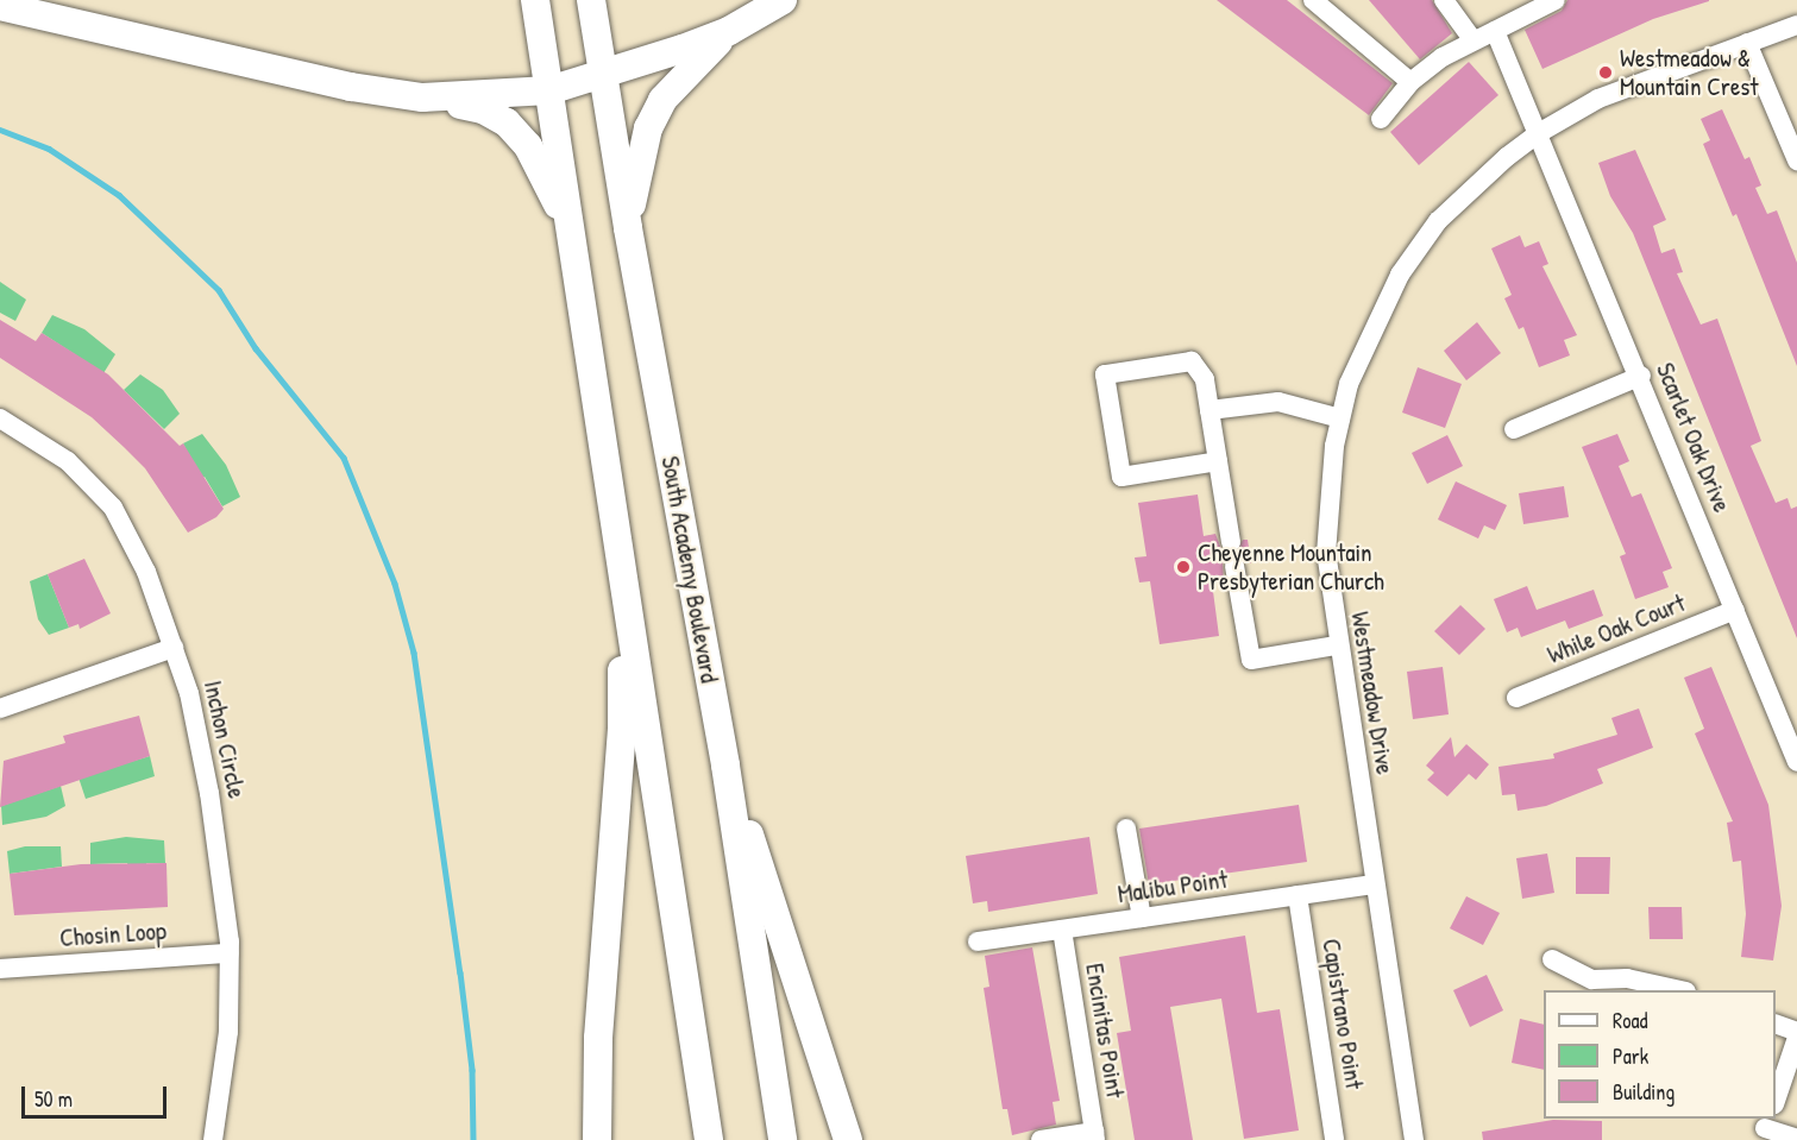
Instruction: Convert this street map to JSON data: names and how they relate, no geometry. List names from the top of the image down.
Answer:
{
  "streets": {
    "highway": ["South Academy Boulevard"],
    "street": [
      "Scarlet Oak Drive",
      "While Oak Court",
      "Westmeadow Drive",
      "Inchon Circle",
      "Malibu Point",
      "Chosin Loop",
      "Capistrano Point",
      "Encinitas Point"
    ]
  },
  "crossings": [
    ["Scarlet Oak Drive", "While Oak Court"],
    ["Scarlet Oak Drive", "Westmeadow Drive"],
    ["Westmeadow Drive", "Malibu Point"],
    ["Inchon Circle", "Chosin Loop"],
    ["Malibu Point", "Capistrano Point"],
    ["Malibu Point", "Encinitas Point"]
  ],
  "places": ["Westmeadow & Mountain Crest", "Cheyenne Mountain Presbyterian Church"],
  "legend": ["Road", "Park", "Building"],
  "scale_bar": "50 m"
}
